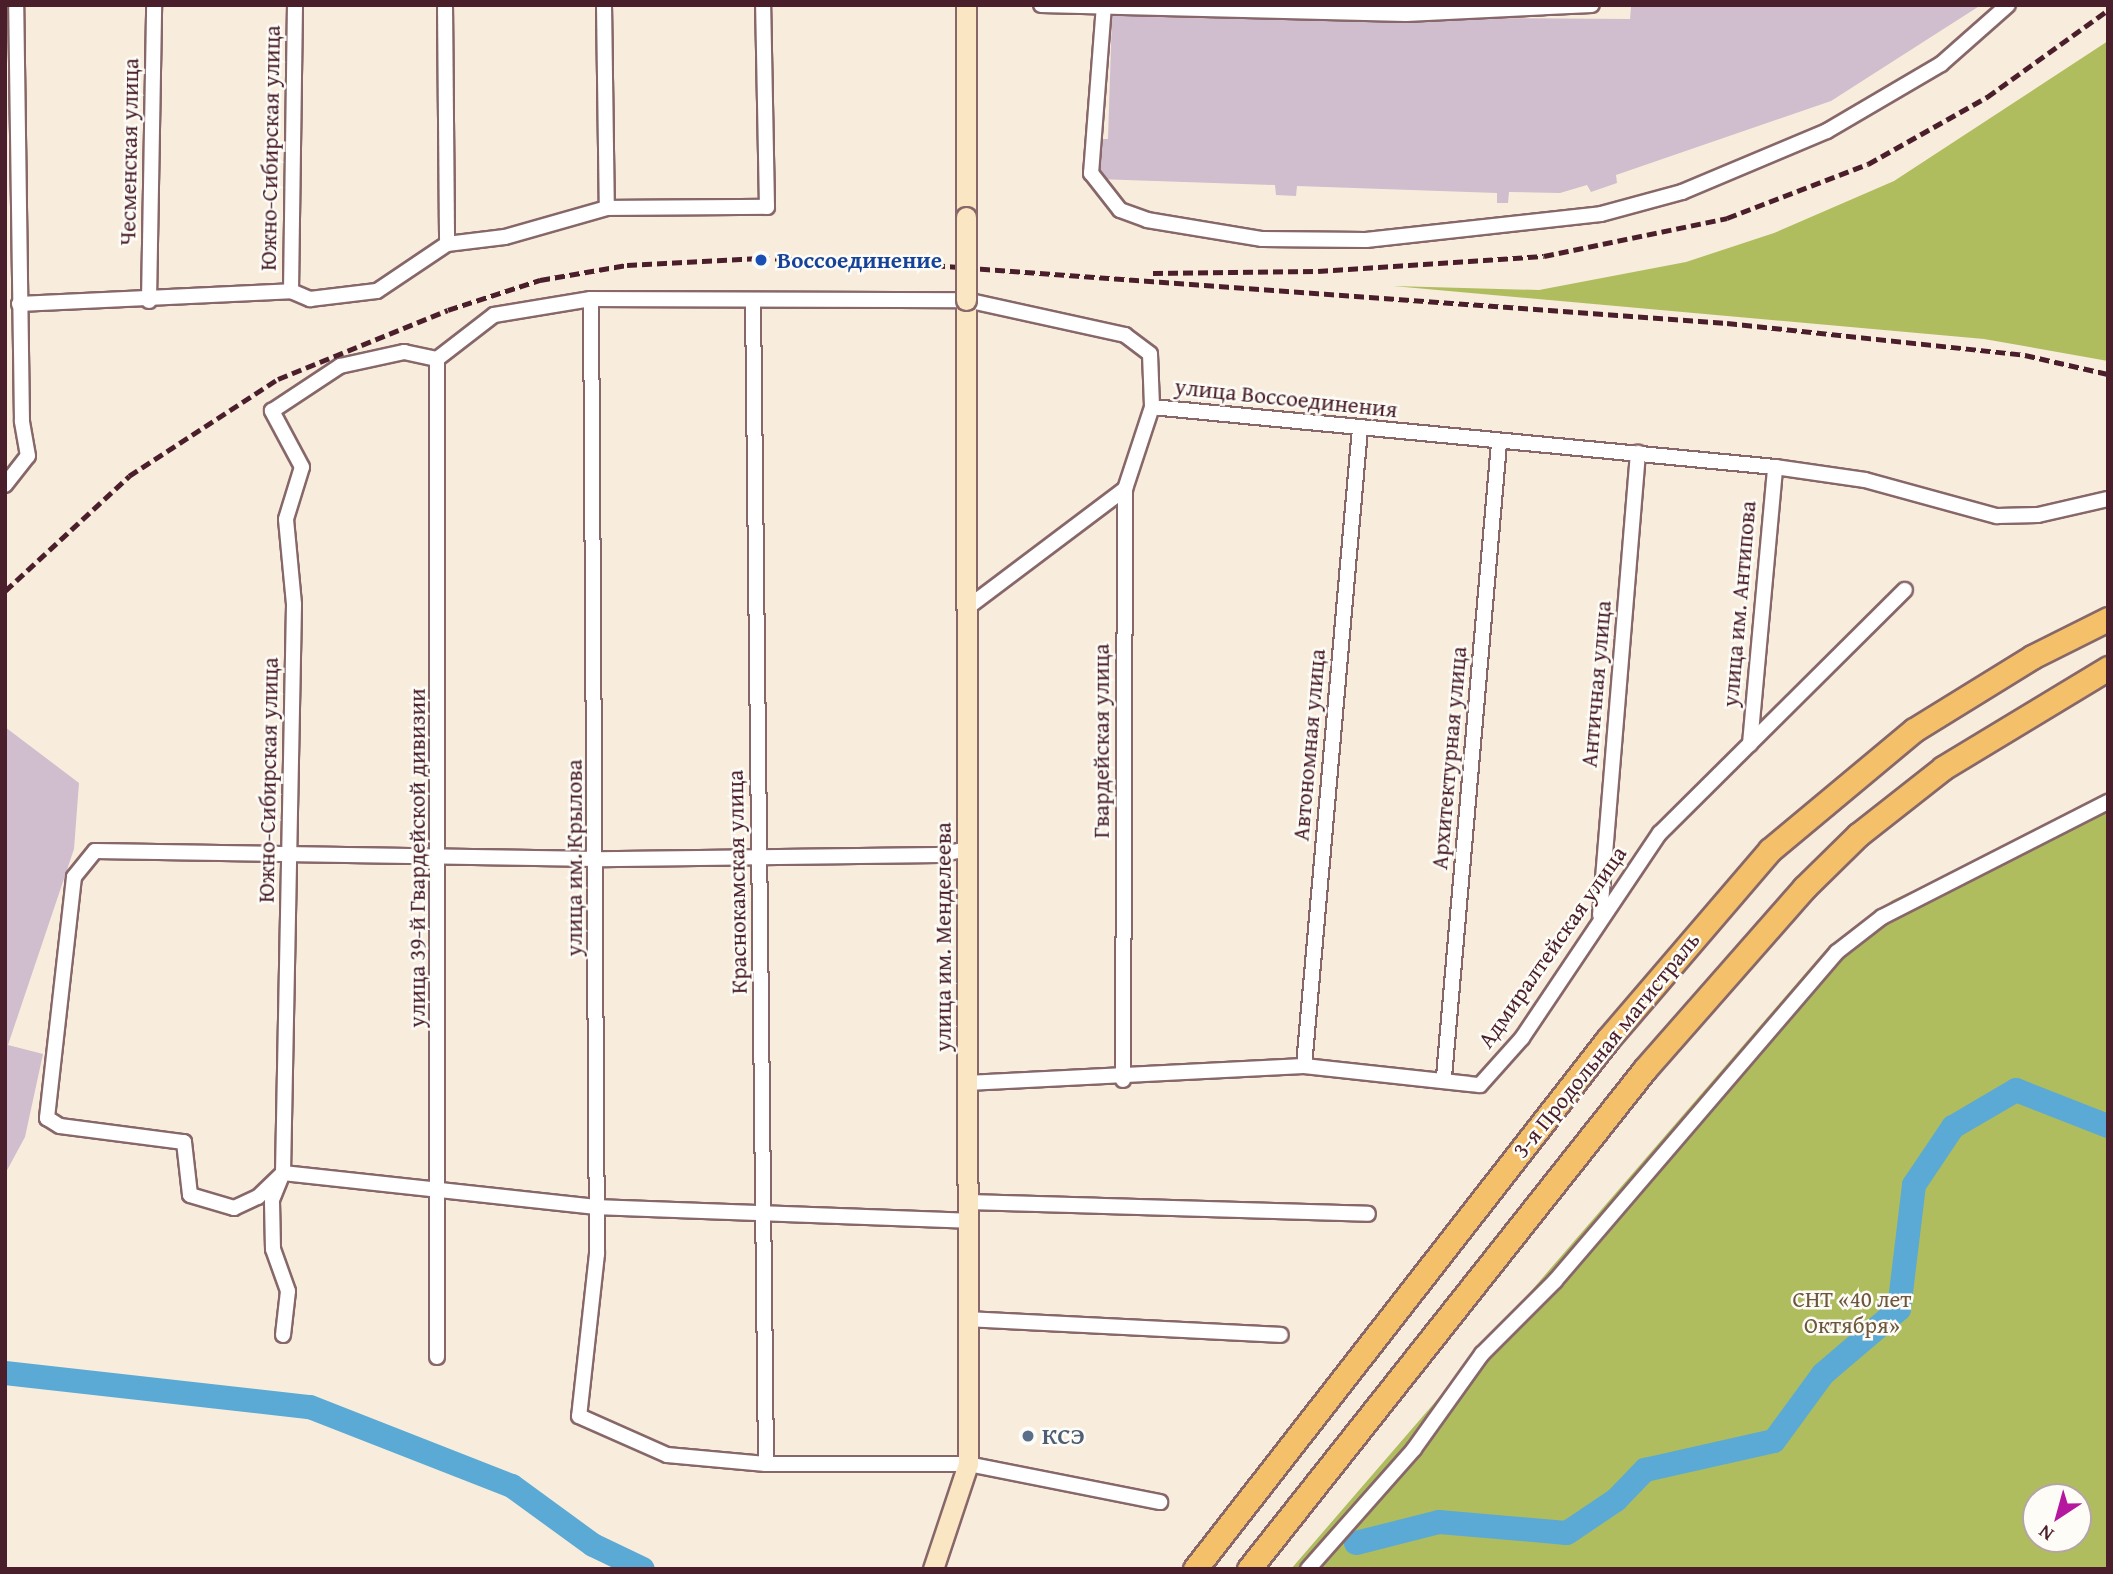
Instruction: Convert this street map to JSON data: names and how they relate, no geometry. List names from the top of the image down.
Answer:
{
  "streets": {
    "highway": ["3-я Продольная магистраль"],
    "main road": ["улица им. Менделеева"],
    "street": [
      "Южно-Сибирская улица",
      "Чесменская улица",
      "улица Воссоединения",
      "улица им. Антипова",
      "Античная улица",
      "Гвардейская улица",
      "Автономная улица",
      "Архитектурная улица",
      "улица 39-й Гвардейской дивизии",
      "улица им. Крылова",
      "Краснокамская улица",
      "Адмиралтейская улица"
    ]
  },
  "crossings": [
    ["Южно-Сибирская улица", "улица Воссоединения"],
    ["Южно-Сибирская улица", "улица 39-й Гвардейской дивизии"],
    ["улица Воссоединения", "улица им. Антипова"],
    ["улица Воссоединения", "Античная улица"],
    ["улица Воссоединения", "Гвардейская улица"],
    ["улица Воссоединения", "Автономная улица"],
    ["улица Воссоединения", "Архитектурная улица"],
    ["улица Воссоединения", "улица 39-й Гвардейской дивизии"],
    ["улица Воссоединения", "улица им. Крылова"],
    ["улица Воссоединения", "Краснокамская улица"],
    ["улица Воссоединения", "улица им. Менделеева"],
    ["улица им. Антипова", "Адмиралтейская улица"],
    ["Античная улица", "Адмиралтейская улица"],
    ["Гвардейская улица", "Адмиралтейская улица"],
    ["Автономная улица", "Адмиралтейская улица"],
    ["Архитектурная улица", "Адмиралтейская улица"],
    ["улица им. Крылова", "Краснокамская улица"],
    ["улица им. Менделеева", "Адмиралтейская улица"]
  ],
  "parks": ["СНТ «40 лет Октября»"],
  "places": ["Воссоединение", "КСЭ"],
  "north": "bottom left"
}
